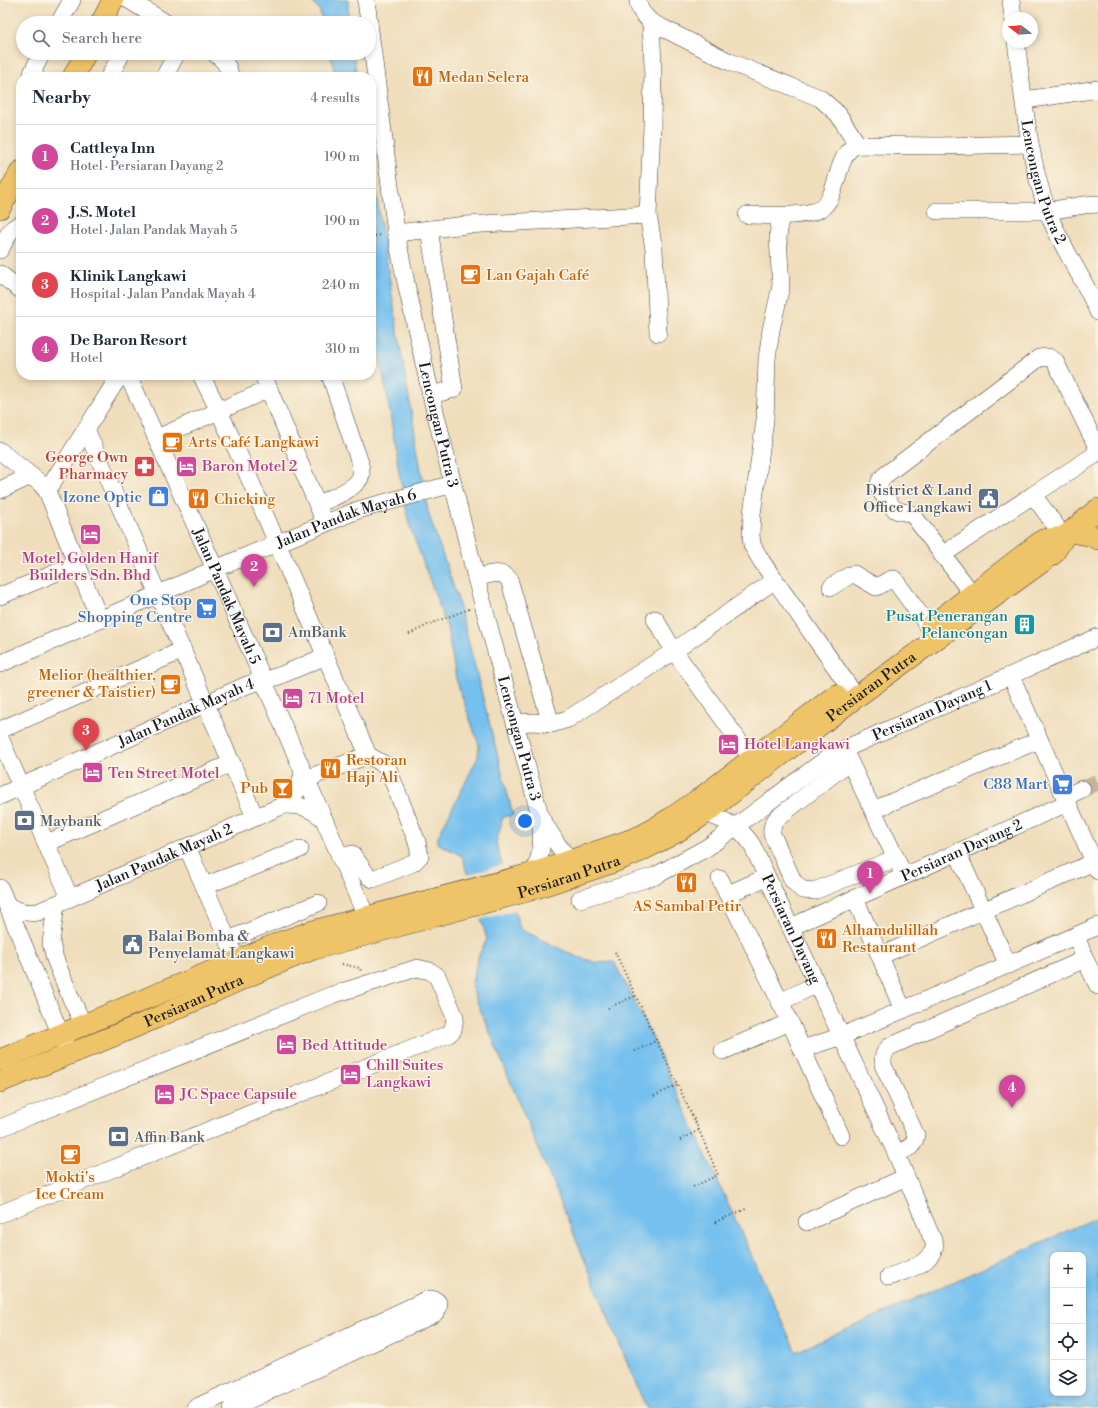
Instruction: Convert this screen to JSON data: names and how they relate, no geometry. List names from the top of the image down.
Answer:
{
  "streets": {
    "main road": ["Persiaran Putra"],
    "street": [
      "Lencongan Putra 2",
      "Lencongan Putra 3",
      "Jalan Pandak Mayah 6",
      "Jalan Pandak Mayah 5",
      "Persiaran Dayang 1",
      "Jalan Pandak Mayah 4",
      "Persiaran Dayang 2",
      "Jalan Pandak Mayah 2",
      "Persiaran Dayang"
    ]
  },
  "crossings": [
    ["Lencongan Putra 3", "Jalan Pandak Mayah 6"],
    ["Jalan Pandak Mayah 6", "Jalan Pandak Mayah 5"],
    ["Jalan Pandak Mayah 5", "Persiaran Putra"],
    ["Jalan Pandak Mayah 5", "Jalan Pandak Mayah 4"],
    ["Jalan Pandak Mayah 5", "Jalan Pandak Mayah 2"],
    ["Persiaran Dayang 1", "Persiaran Dayang"],
    ["Persiaran Dayang 2", "Persiaran Dayang"]
  ],
  "places": {
    "restaurant": [
      "Medan Selera",
      "Chicking",
      "Restoran Haji Ali",
      "AS Sambal Petir",
      "Alhamdulillah Restaurant"
    ],
    "cafe": [
      "Lan Gajah Café",
      "Arts Café Langkawi",
      "Melior (healthier, greener & Taistier)",
      "Mokti's Ice Cream"
    ],
    "pharmacy": ["George Own Pharmacy"],
    "hotel": [
      "Baron Motel 2",
      "Motel, Golden Hanif Builders Sdn. Bhd",
      "71 Motel",
      "Hotel Langkawi",
      "Ten Street Motel",
      "Bed Attitude",
      "Chill Suites Langkawi",
      "JC Space Capsule"
    ],
    "shop": ["Izone Optic"],
    "public building": ["District & Land Office Langkawi", "Balai Bomba & Penyelamat Langkawi"],
    "supermarket": ["One Stop Shopping Centre", "C88 Mart"],
    "building": ["Pusat Penerangan Pelancongan"],
    "bank": ["AmBank", "Maybank", "Affin Bank"],
    "bar": ["Pub"]
  },
  "north": "left",
  "page": {
    "search": "Search here",
    "heading": ["Nearby", "4 results"],
    "list": [
      {
        "mark": "1",
        "name": "Cattleya Inn",
        "note": "Hotel · Persiaran Dayang 2",
        "value": "190 m"
      },
      {
        "mark": "2",
        "name": "J.S. Motel",
        "note": "Hotel · Jalan Pandak Mayah 5",
        "value": "190 m"
      },
      {
        "mark": "3",
        "name": "Klinik Langkawi",
        "note": "Hospital · Jalan Pandak Mayah 4",
        "value": "240 m"
      },
      {
        "mark": "4",
        "name": "De Baron Resort",
        "note": "Hotel",
        "value": "310 m"
      }
    ],
    "pins": [
      "2",
      "3",
      "1",
      "4"
    ],
    "map_buttons": ["+", "−"]
  }
}
